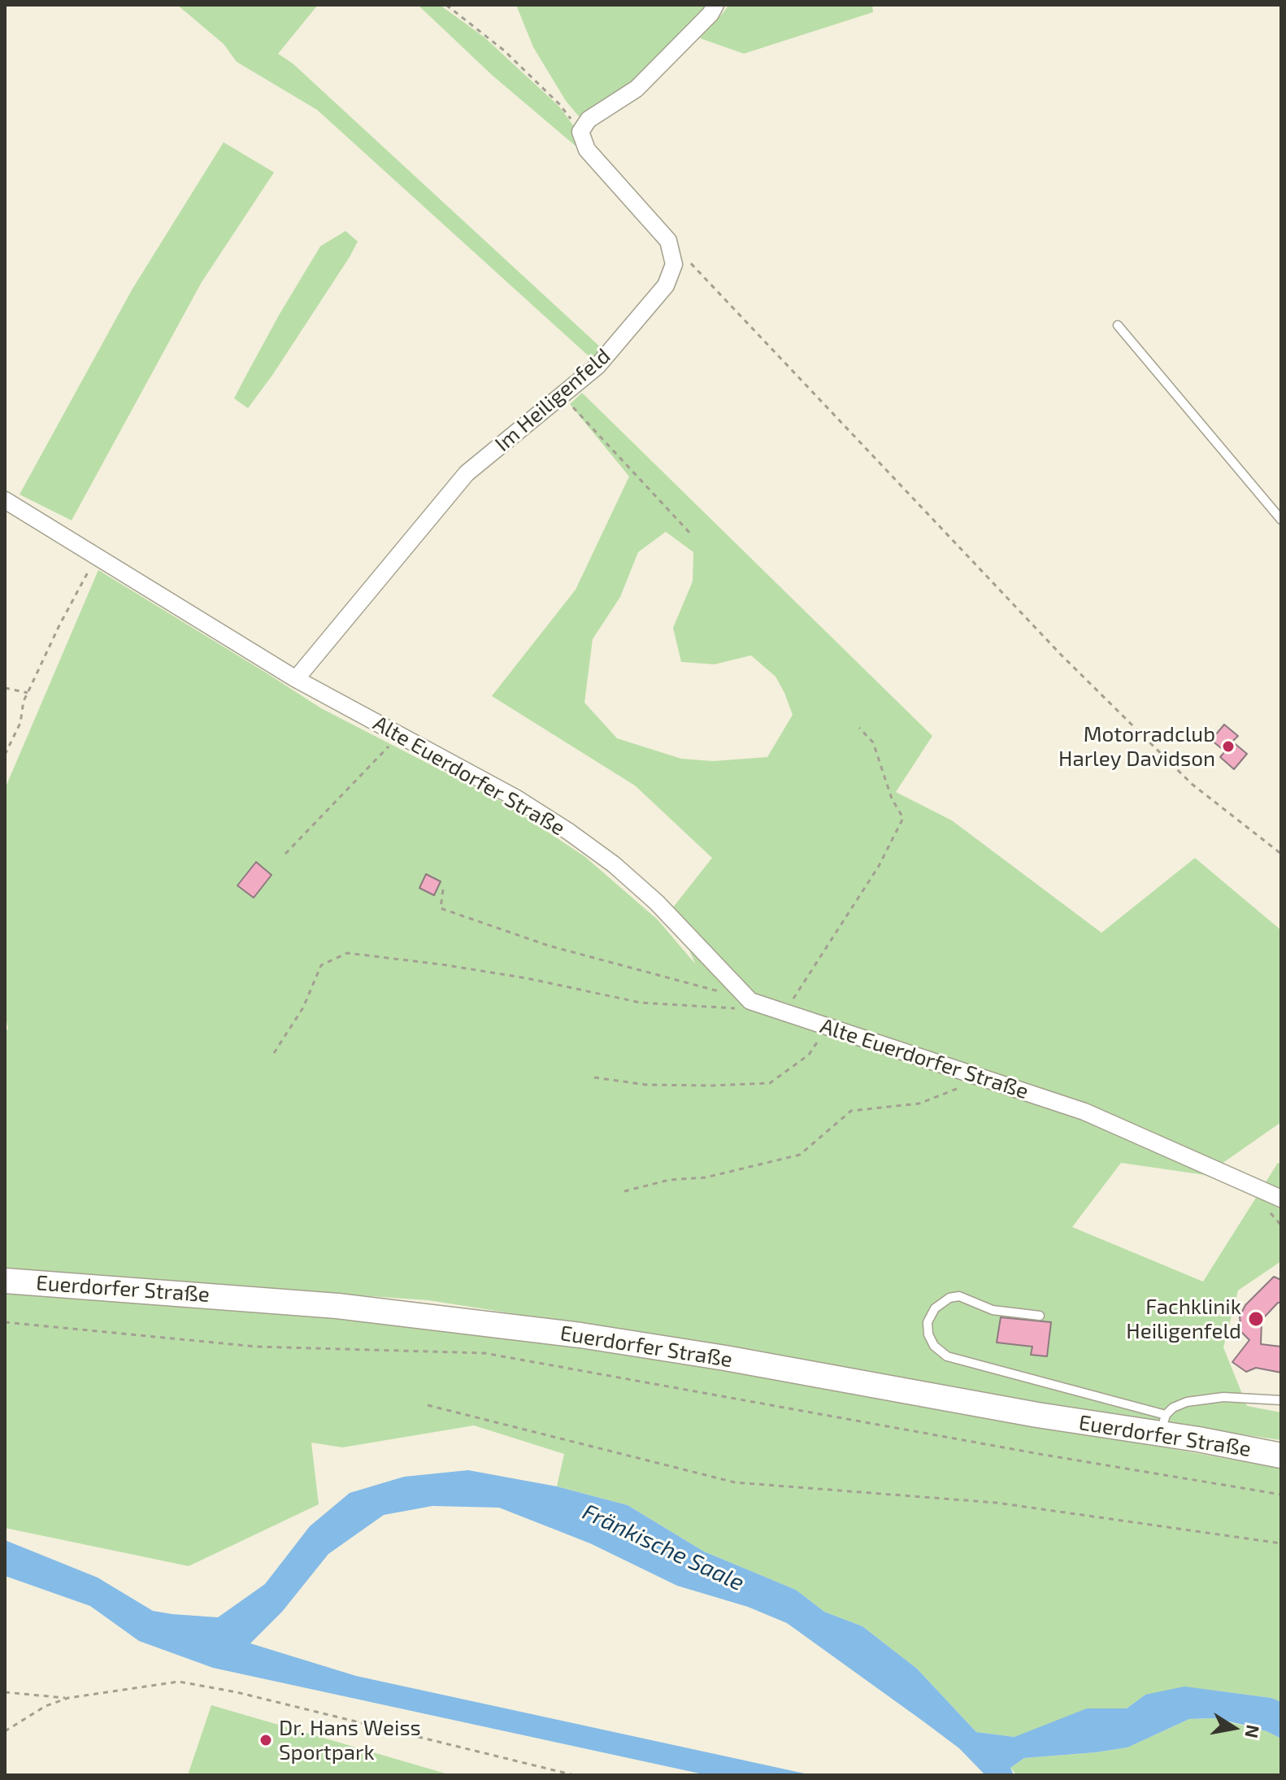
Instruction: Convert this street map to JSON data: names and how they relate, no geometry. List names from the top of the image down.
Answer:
{
  "streets": {
    "main road": ["Euerdorfer Straße"],
    "street": ["Im Heiligenfeld", "Alte Euerdorfer Straße"]
  },
  "crossings": [
    ["Im Heiligenfeld", "Alte Euerdorfer Straße"]
  ],
  "water": ["Fränkische Saale"],
  "places": ["Motorradclub Harley Davidson", "Fachklinik Heiligenfeld", "Dr. Hans Weiss Sportpark"],
  "north": "right"
}
